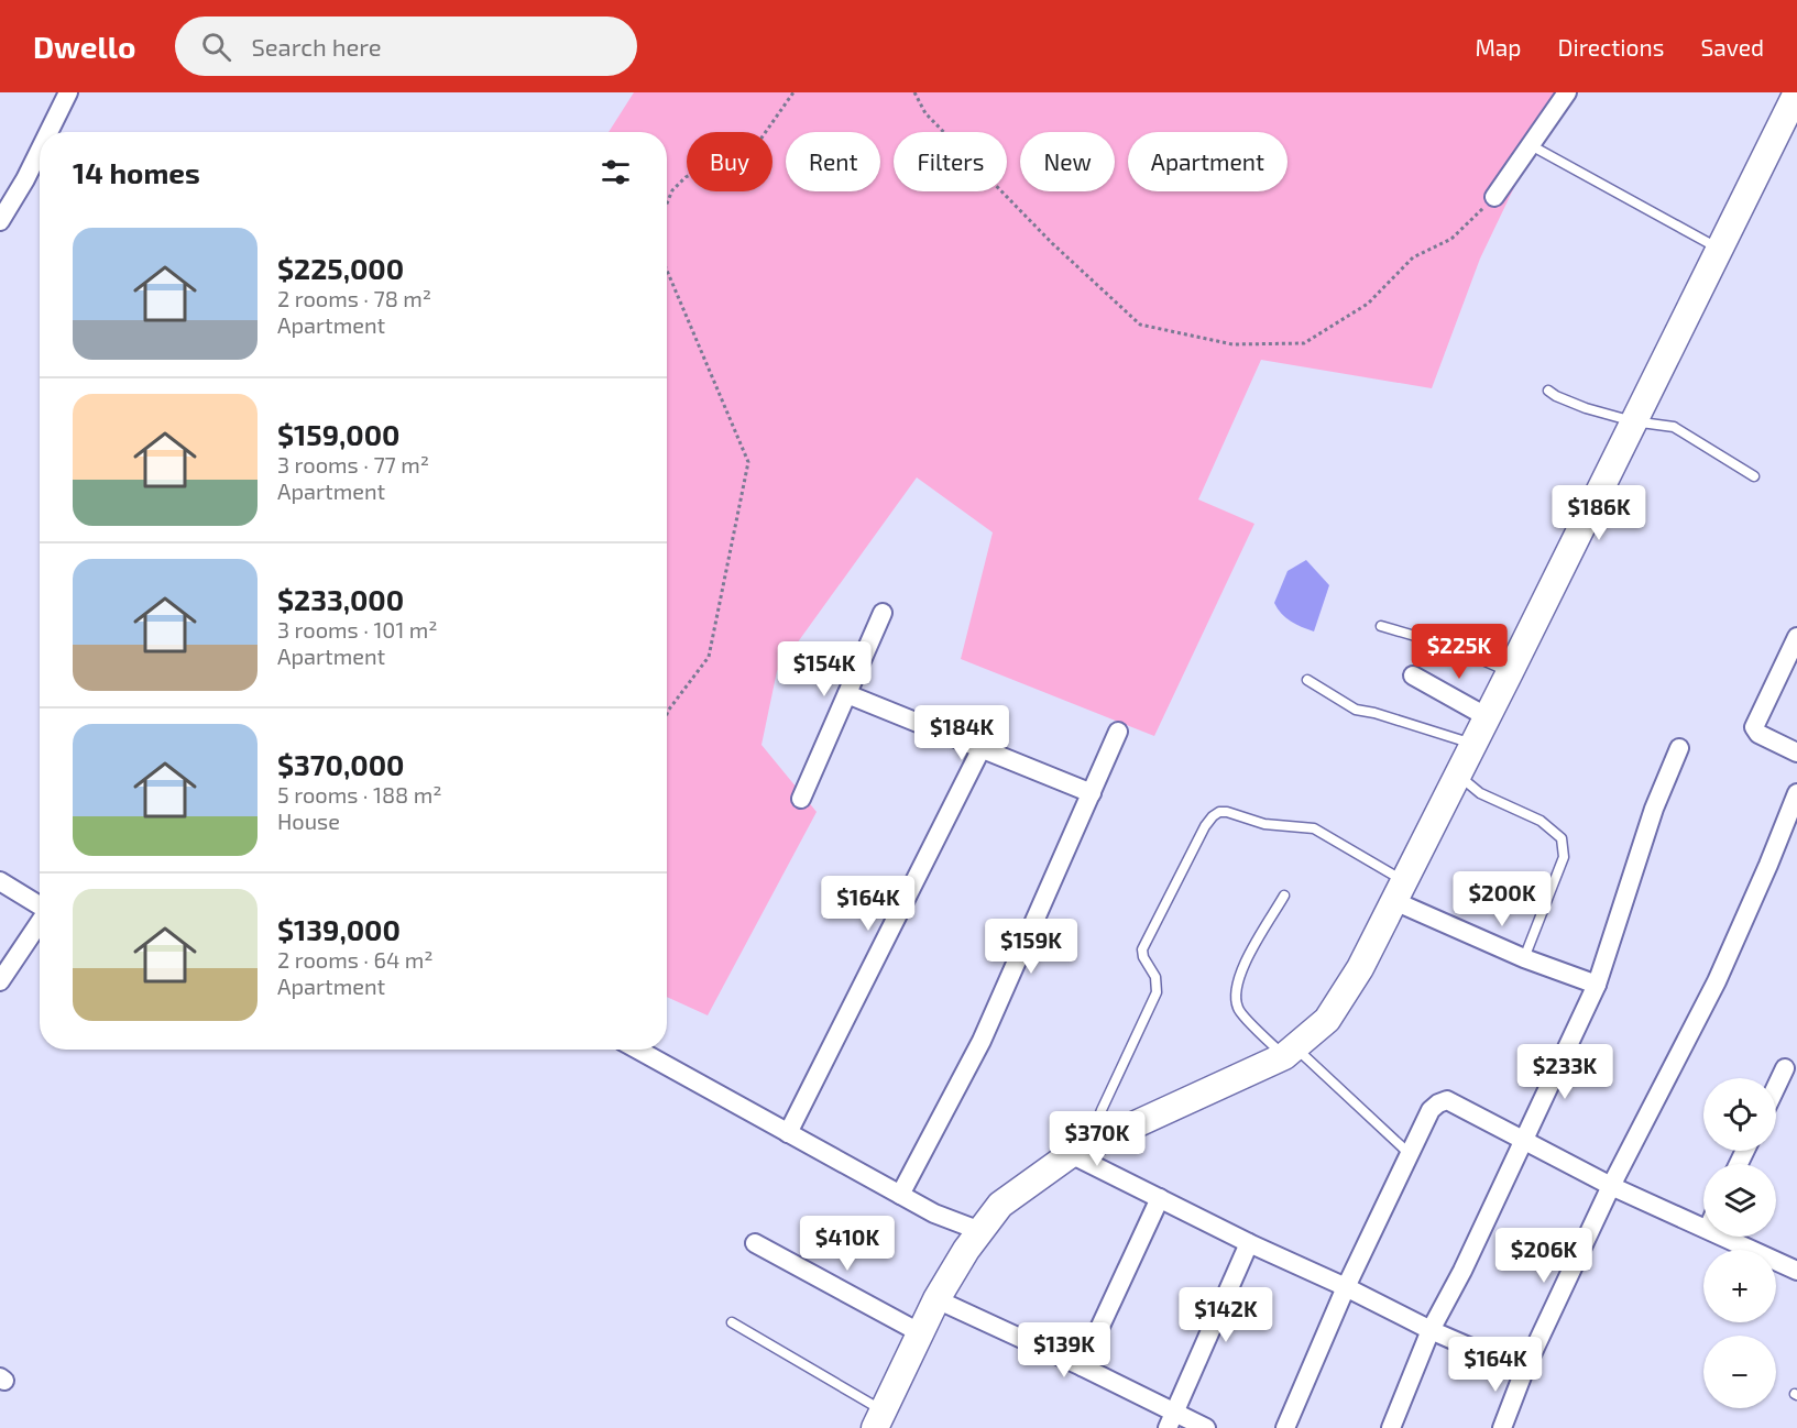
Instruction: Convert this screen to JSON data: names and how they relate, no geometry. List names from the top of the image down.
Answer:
{
  "page": {
    "header": "Dwello",
    "search": "Search here",
    "nav": ["Map", "Directions", "Saved"],
    "chip": [
      "Buy",
      "Rent",
      "Filters",
      "New",
      "Apartment"
    ],
    "heading": "14 homes",
    "list": [
      {
        "name": "$225,000",
        "note": "2 rooms · 78 m² · Apartment"
      },
      {
        "name": "$159,000",
        "note": "3 rooms · 77 m² · Apartment"
      },
      {
        "name": "$233,000",
        "note": "3 rooms · 101 m² · Apartment"
      },
      {
        "name": "$370,000",
        "note": "5 rooms · 188 m² · House"
      },
      {
        "name": "$139,000",
        "note": "2 rooms · 64 m² · Apartment"
      }
    ],
    "price": [
      "$186K",
      "$225K",
      "$154K",
      "$184K",
      "$200K",
      "$164K",
      "$159K",
      "$233K",
      "$370K",
      "$410K",
      "$206K",
      "$142K",
      "$139K",
      "$164K"
    ],
    "map_buttons": ["+", "−"]
  }
}
